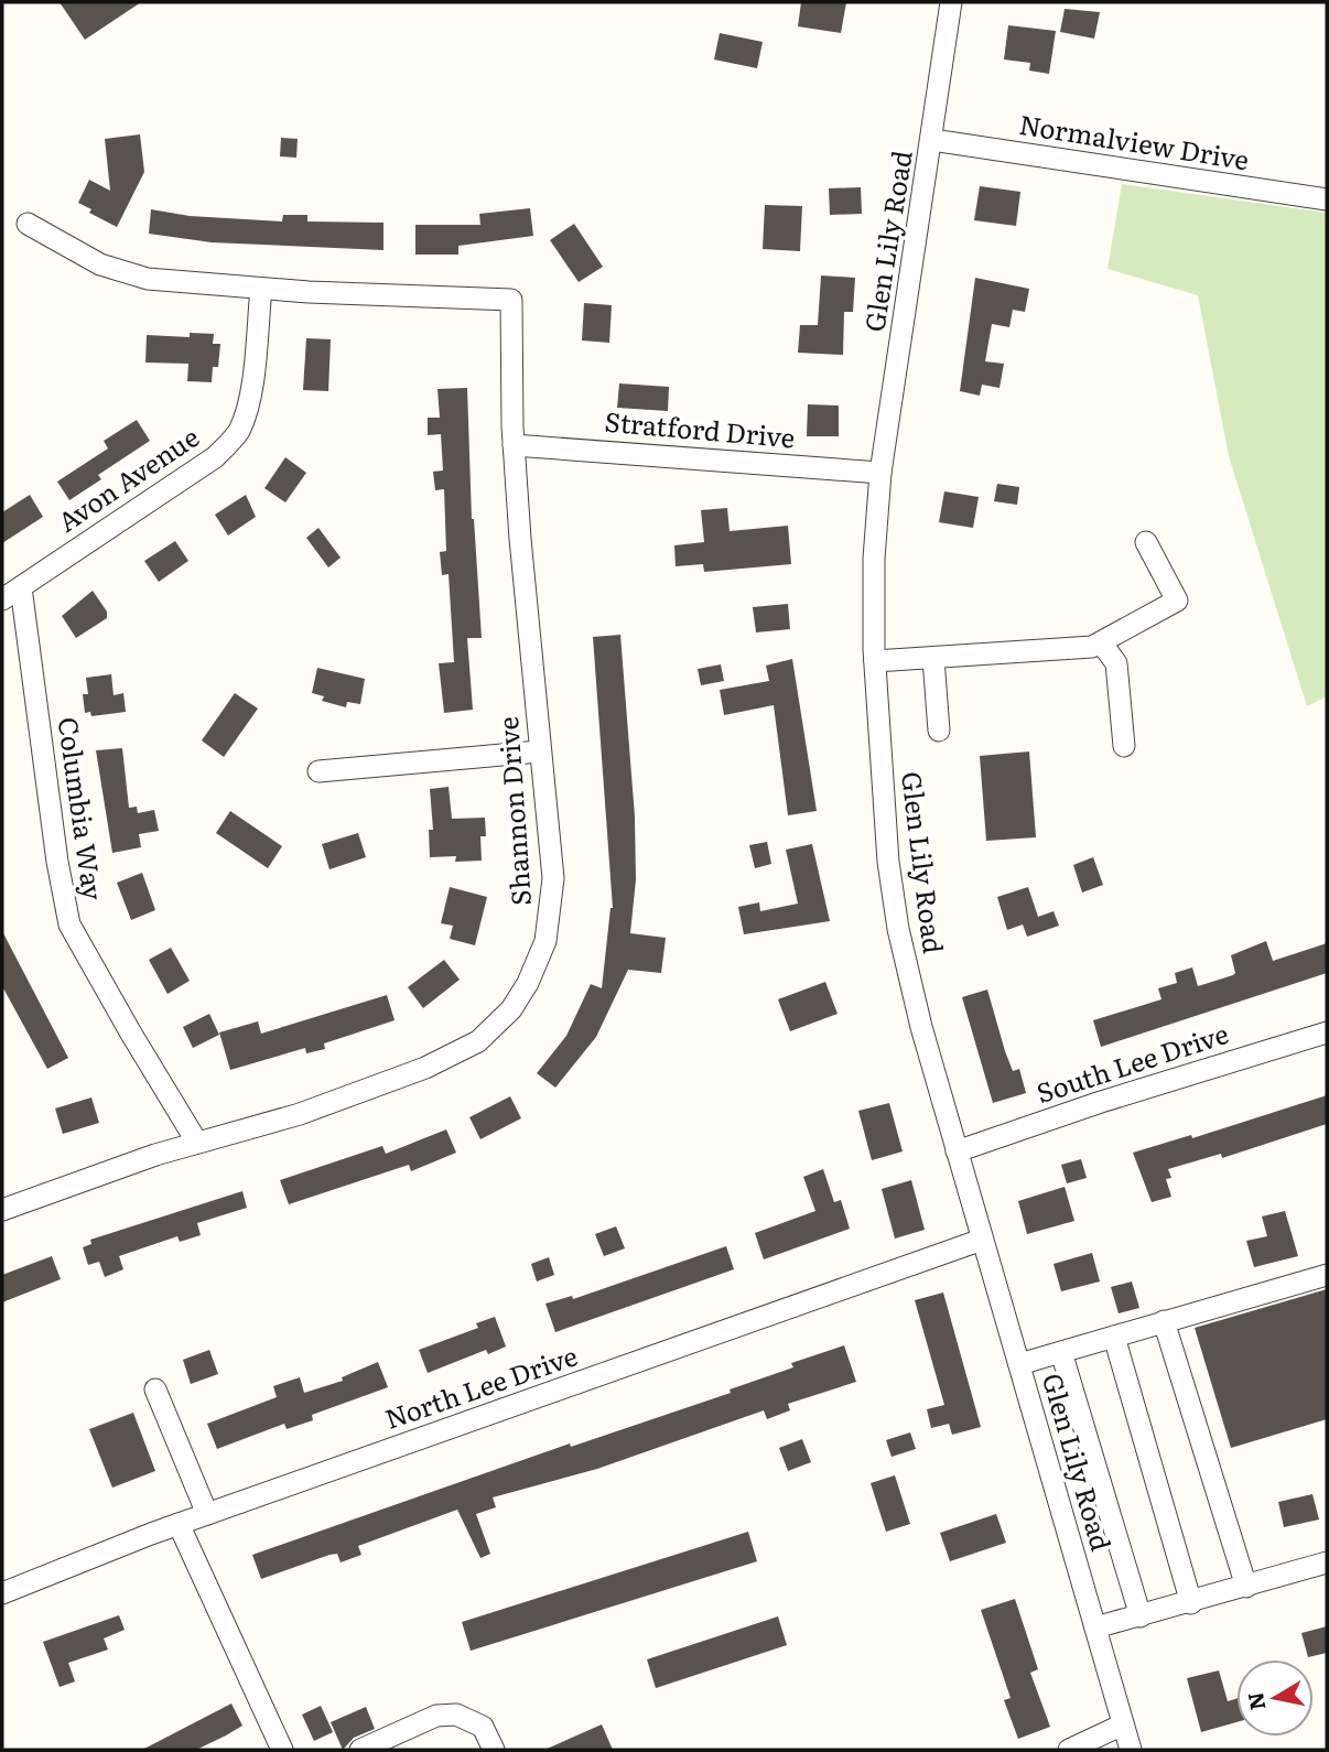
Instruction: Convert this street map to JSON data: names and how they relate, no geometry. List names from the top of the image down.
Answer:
{
  "streets": {
    "street": [
      "Normalview Drive",
      "Glen Lily Road",
      "Stratford Drive",
      "Avon Avenue",
      "Columbia Way",
      "Shannon Drive",
      "South Lee Drive",
      "North Lee Drive"
    ]
  },
  "crossings": [
    ["Normalview Drive", "Glen Lily Road"],
    ["Glen Lily Road", "Stratford Drive"],
    ["Glen Lily Road", "South Lee Drive"],
    ["Glen Lily Road", "North Lee Drive"],
    ["Stratford Drive", "Shannon Drive"],
    ["Avon Avenue", "Columbia Way"],
    ["Avon Avenue", "Shannon Drive"],
    ["Columbia Way", "Shannon Drive"]
  ],
  "north": "left"
}
